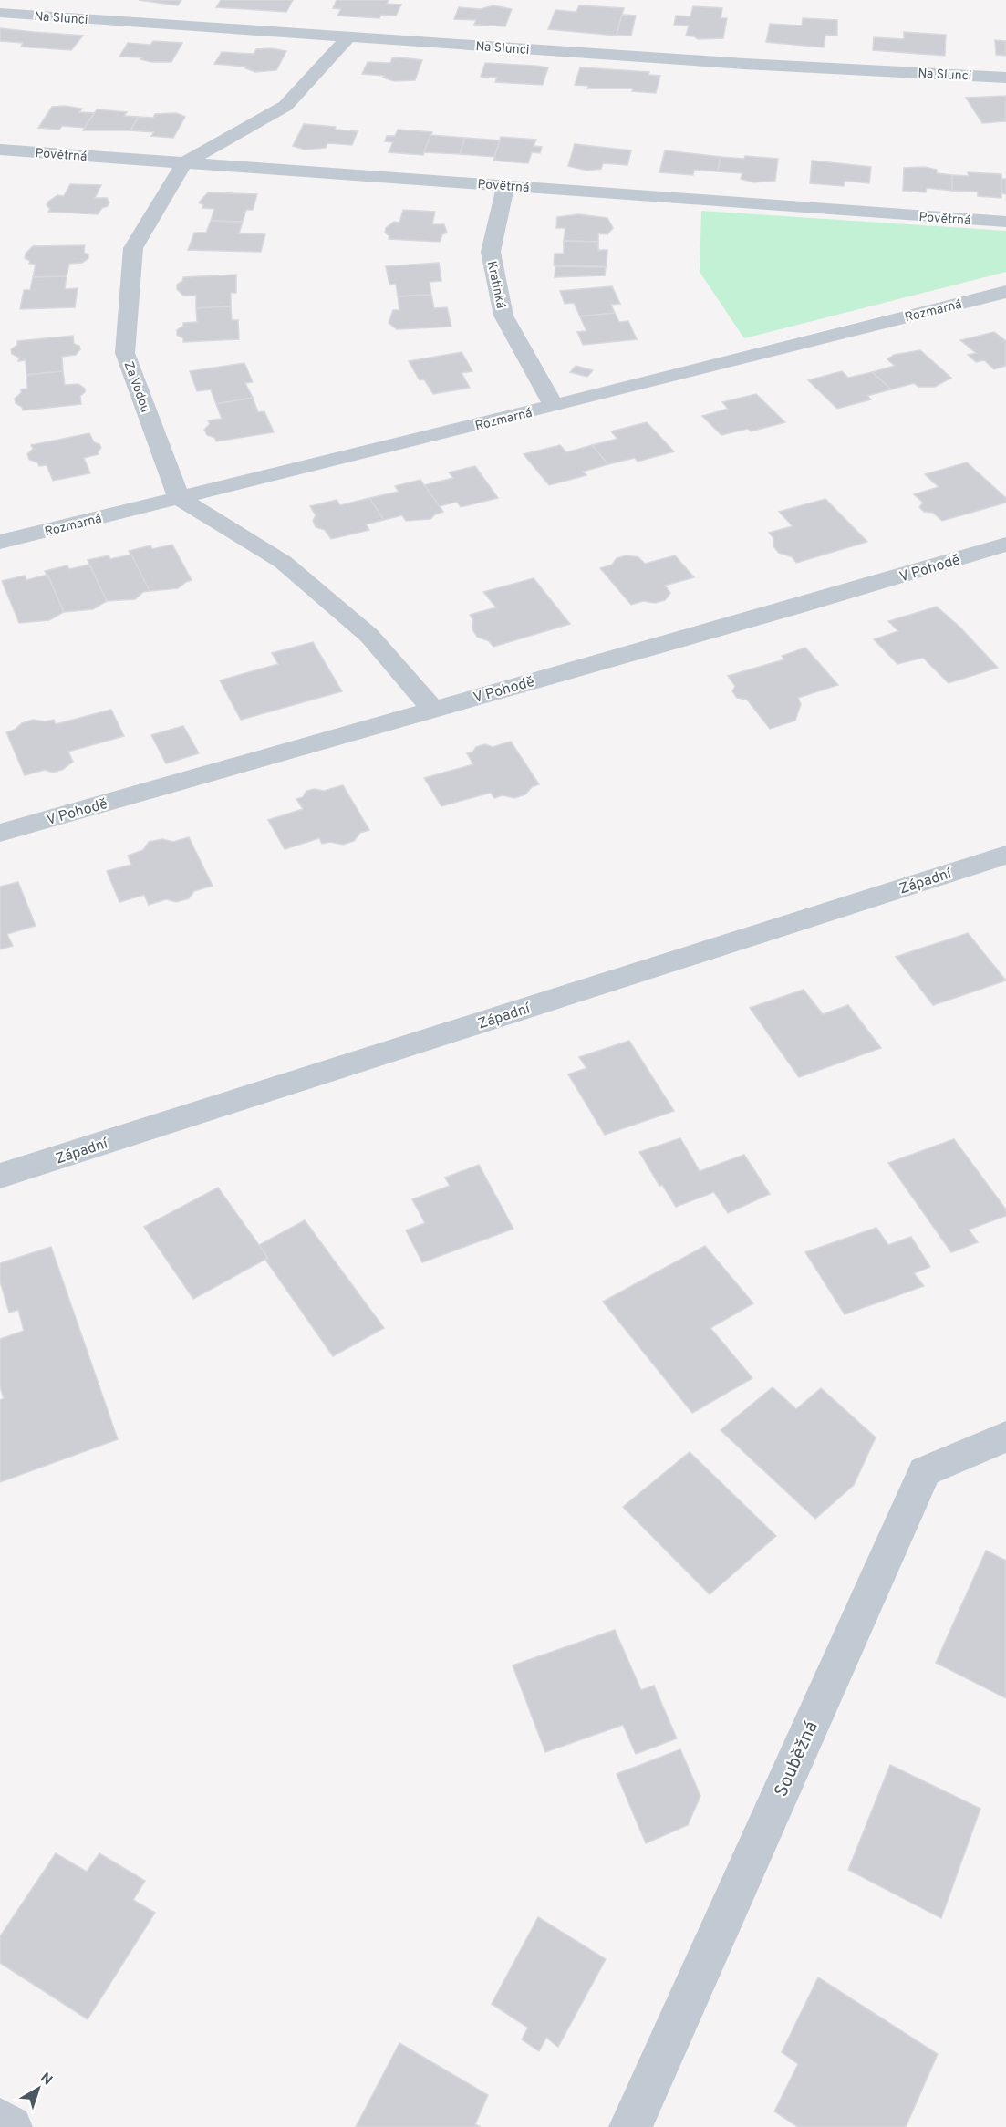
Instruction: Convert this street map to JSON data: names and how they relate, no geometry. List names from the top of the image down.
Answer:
{
  "streets": {
    "street": [
      "Na Slunci",
      "Povětrná",
      "Kratinká",
      "Rozmarná",
      "Za Vodou",
      "V Pohodě",
      "Západní",
      "Souběžná"
    ]
  },
  "crossings": [
    ["Na Slunci", "Za Vodou"],
    ["Povětrná", "Kratinká"],
    ["Povětrná", "Za Vodou"],
    ["Kratinká", "Rozmarná"],
    ["Rozmarná", "Za Vodou"]
  ],
  "north": "top right"
}
